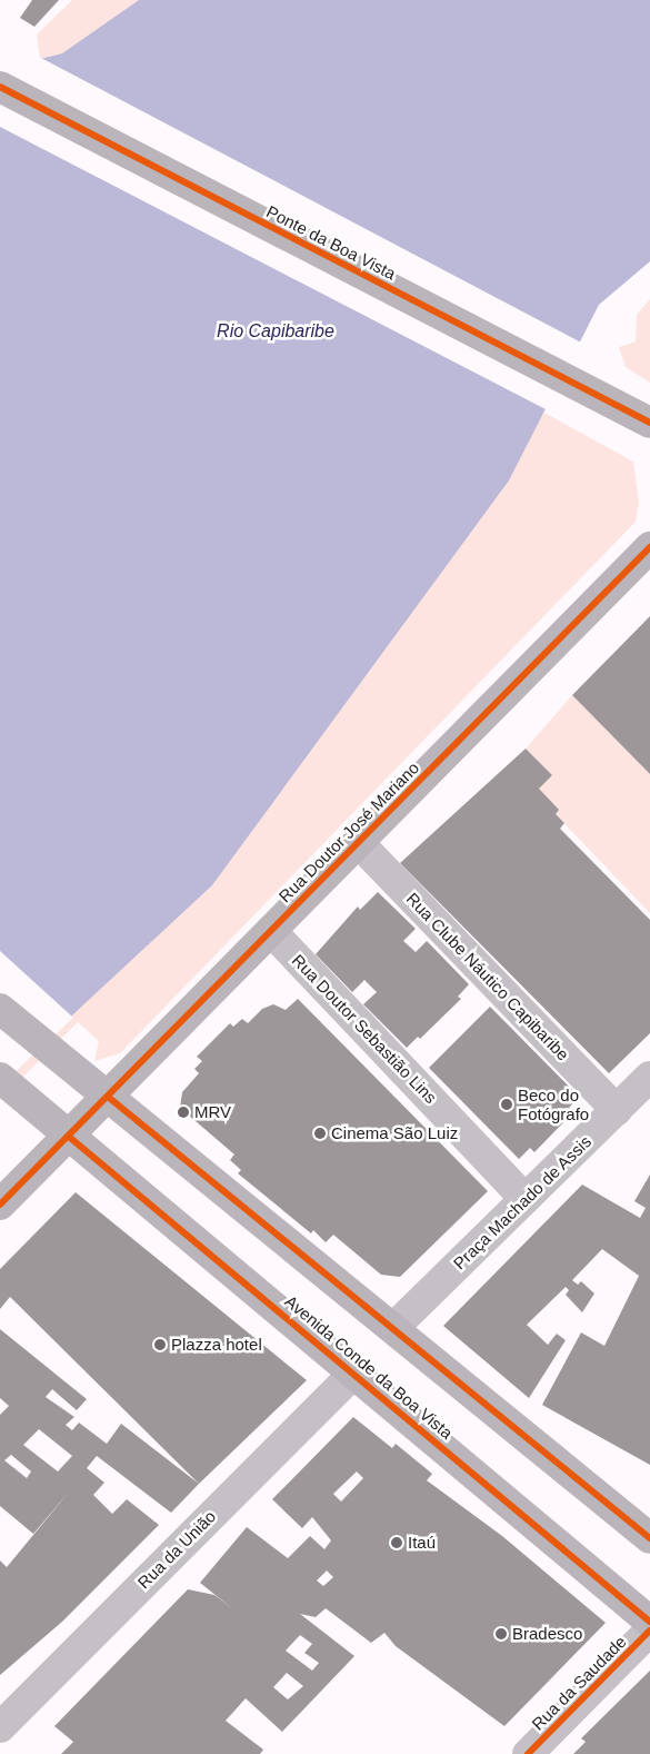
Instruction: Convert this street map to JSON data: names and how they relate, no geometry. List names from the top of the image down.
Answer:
{
  "streets": {
    "main road": ["Ponte da Boa Vista", "Rua Doutor José Mariano", "Avenida Conde da Boa Vista"],
    "street": [
      "Rua Clube Náutico Capibaribe",
      "Rua Doutor Sebastião Lins",
      "Praça Machado de Assis",
      "Rua da União",
      "Rua da Saudade"
    ]
  },
  "crossings": [
    ["Rua Doutor José Mariano", "Rua Clube Náutico Capibaribe"],
    ["Rua Doutor José Mariano", "Rua Doutor Sebastião Lins"],
    ["Rua Doutor José Mariano", "Avenida Conde da Boa Vista"],
    ["Rua Clube Náutico Capibaribe", "Praça Machado de Assis"],
    ["Rua Doutor Sebastião Lins", "Praça Machado de Assis"],
    ["Avenida Conde da Boa Vista", "Rua da União"]
  ],
  "water": ["Rio Capibaribe"],
  "places": [
    "Beco do Fotógrafo",
    "MRV",
    "Cinema São Luiz",
    "Plazza hotel",
    "Itaú",
    "Bradesco"
  ]
}
